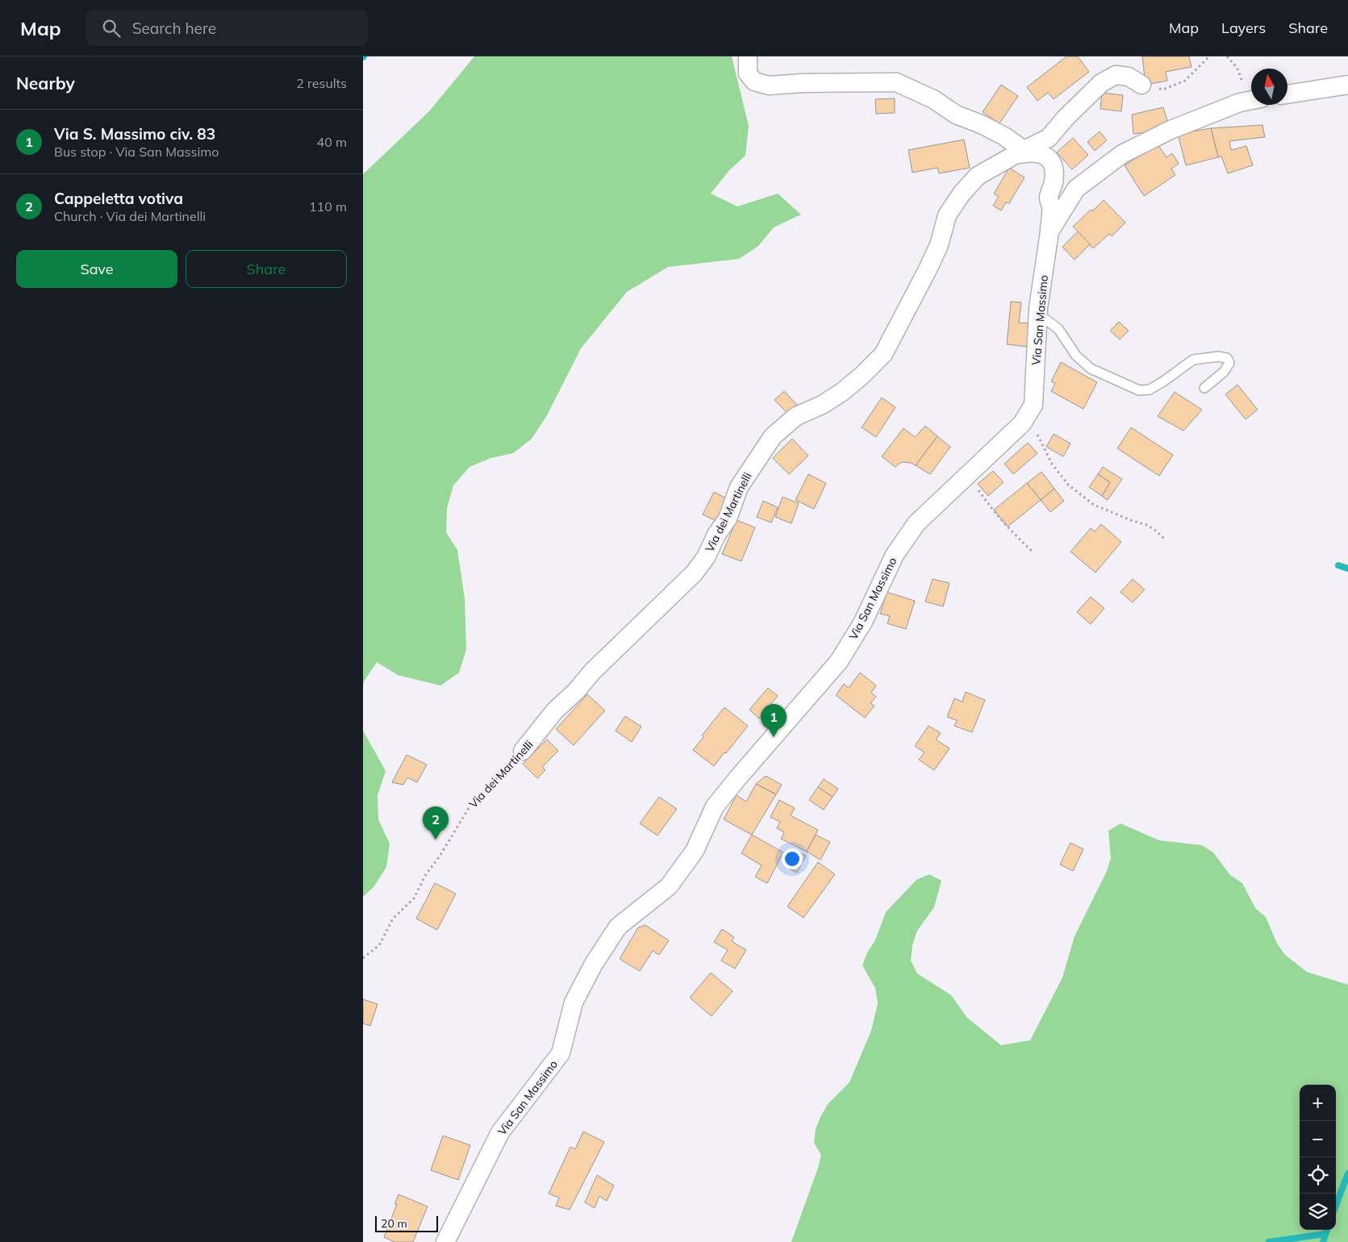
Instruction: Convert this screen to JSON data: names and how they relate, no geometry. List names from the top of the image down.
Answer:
{
  "streets": {
    "street": ["Via San Massimo", "Via dei Martinelli"]
  },
  "scale_bar": "20 m",
  "north": "top",
  "page": {
    "header": "Map",
    "search": "Search here",
    "nav": ["Map", "Layers", "Share"],
    "heading": ["Nearby", "2 results"],
    "list": [
      {
        "mark": "1",
        "name": "Via S. Massimo civ. 83",
        "note": "Bus stop · Via San Massimo",
        "value": "40 m"
      },
      {
        "mark": "2",
        "name": "Cappeletta votiva",
        "note": "Church · Via dei Martinelli",
        "value": "110 m"
      }
    ],
    "buttons": ["Save", "Share"],
    "pins": ["1", "2"],
    "map_buttons": ["+", "−"],
    "scale": "20 m"
  }
}
